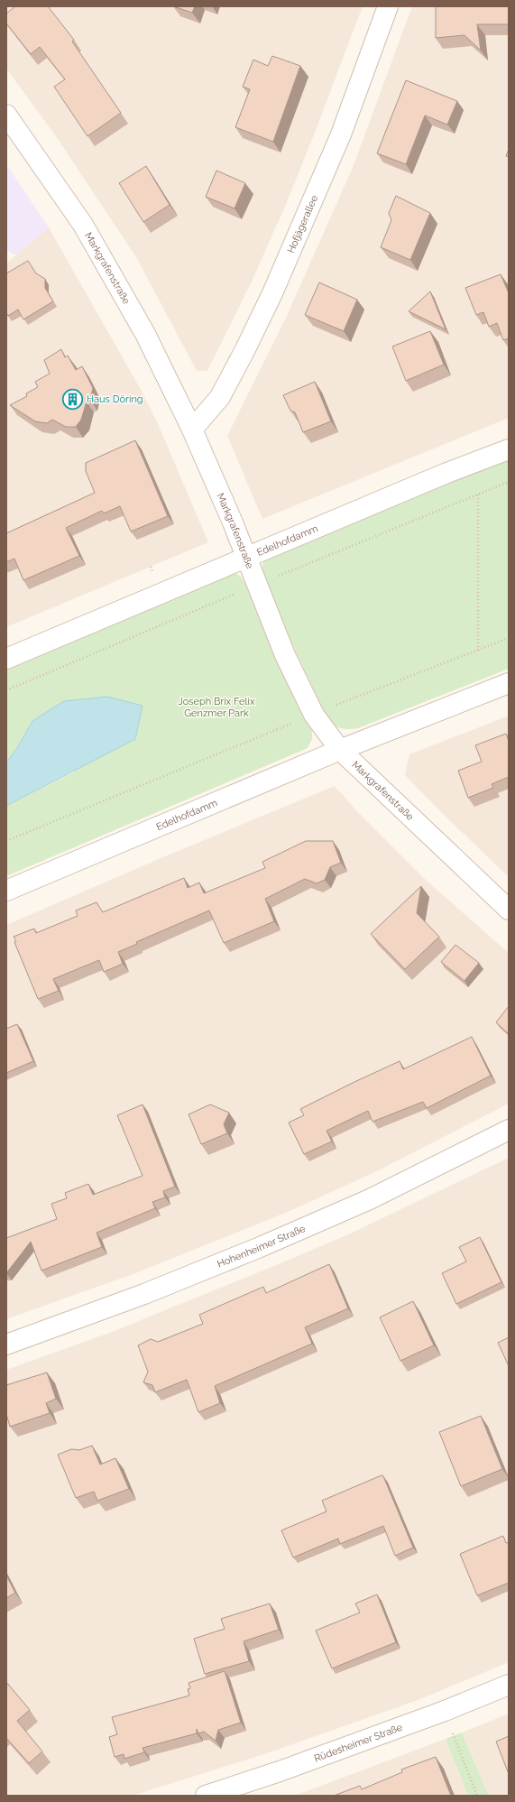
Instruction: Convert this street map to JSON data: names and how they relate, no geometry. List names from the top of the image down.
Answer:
{
  "streets": {
    "street": [
      "Hofjägerallee",
      "Markgrafenstraße",
      "Edelhofdamm",
      "Hohenheimer Straße",
      "Rüdesheimer Straße"
    ]
  },
  "crossings": [
    ["Hofjägerallee", "Markgrafenstraße"],
    ["Markgrafenstraße", "Edelhofdamm"]
  ],
  "parks": ["Joseph Brix Felix Genzmer Park"],
  "places": {
    "building": ["Haus Döring"]
  }
}
